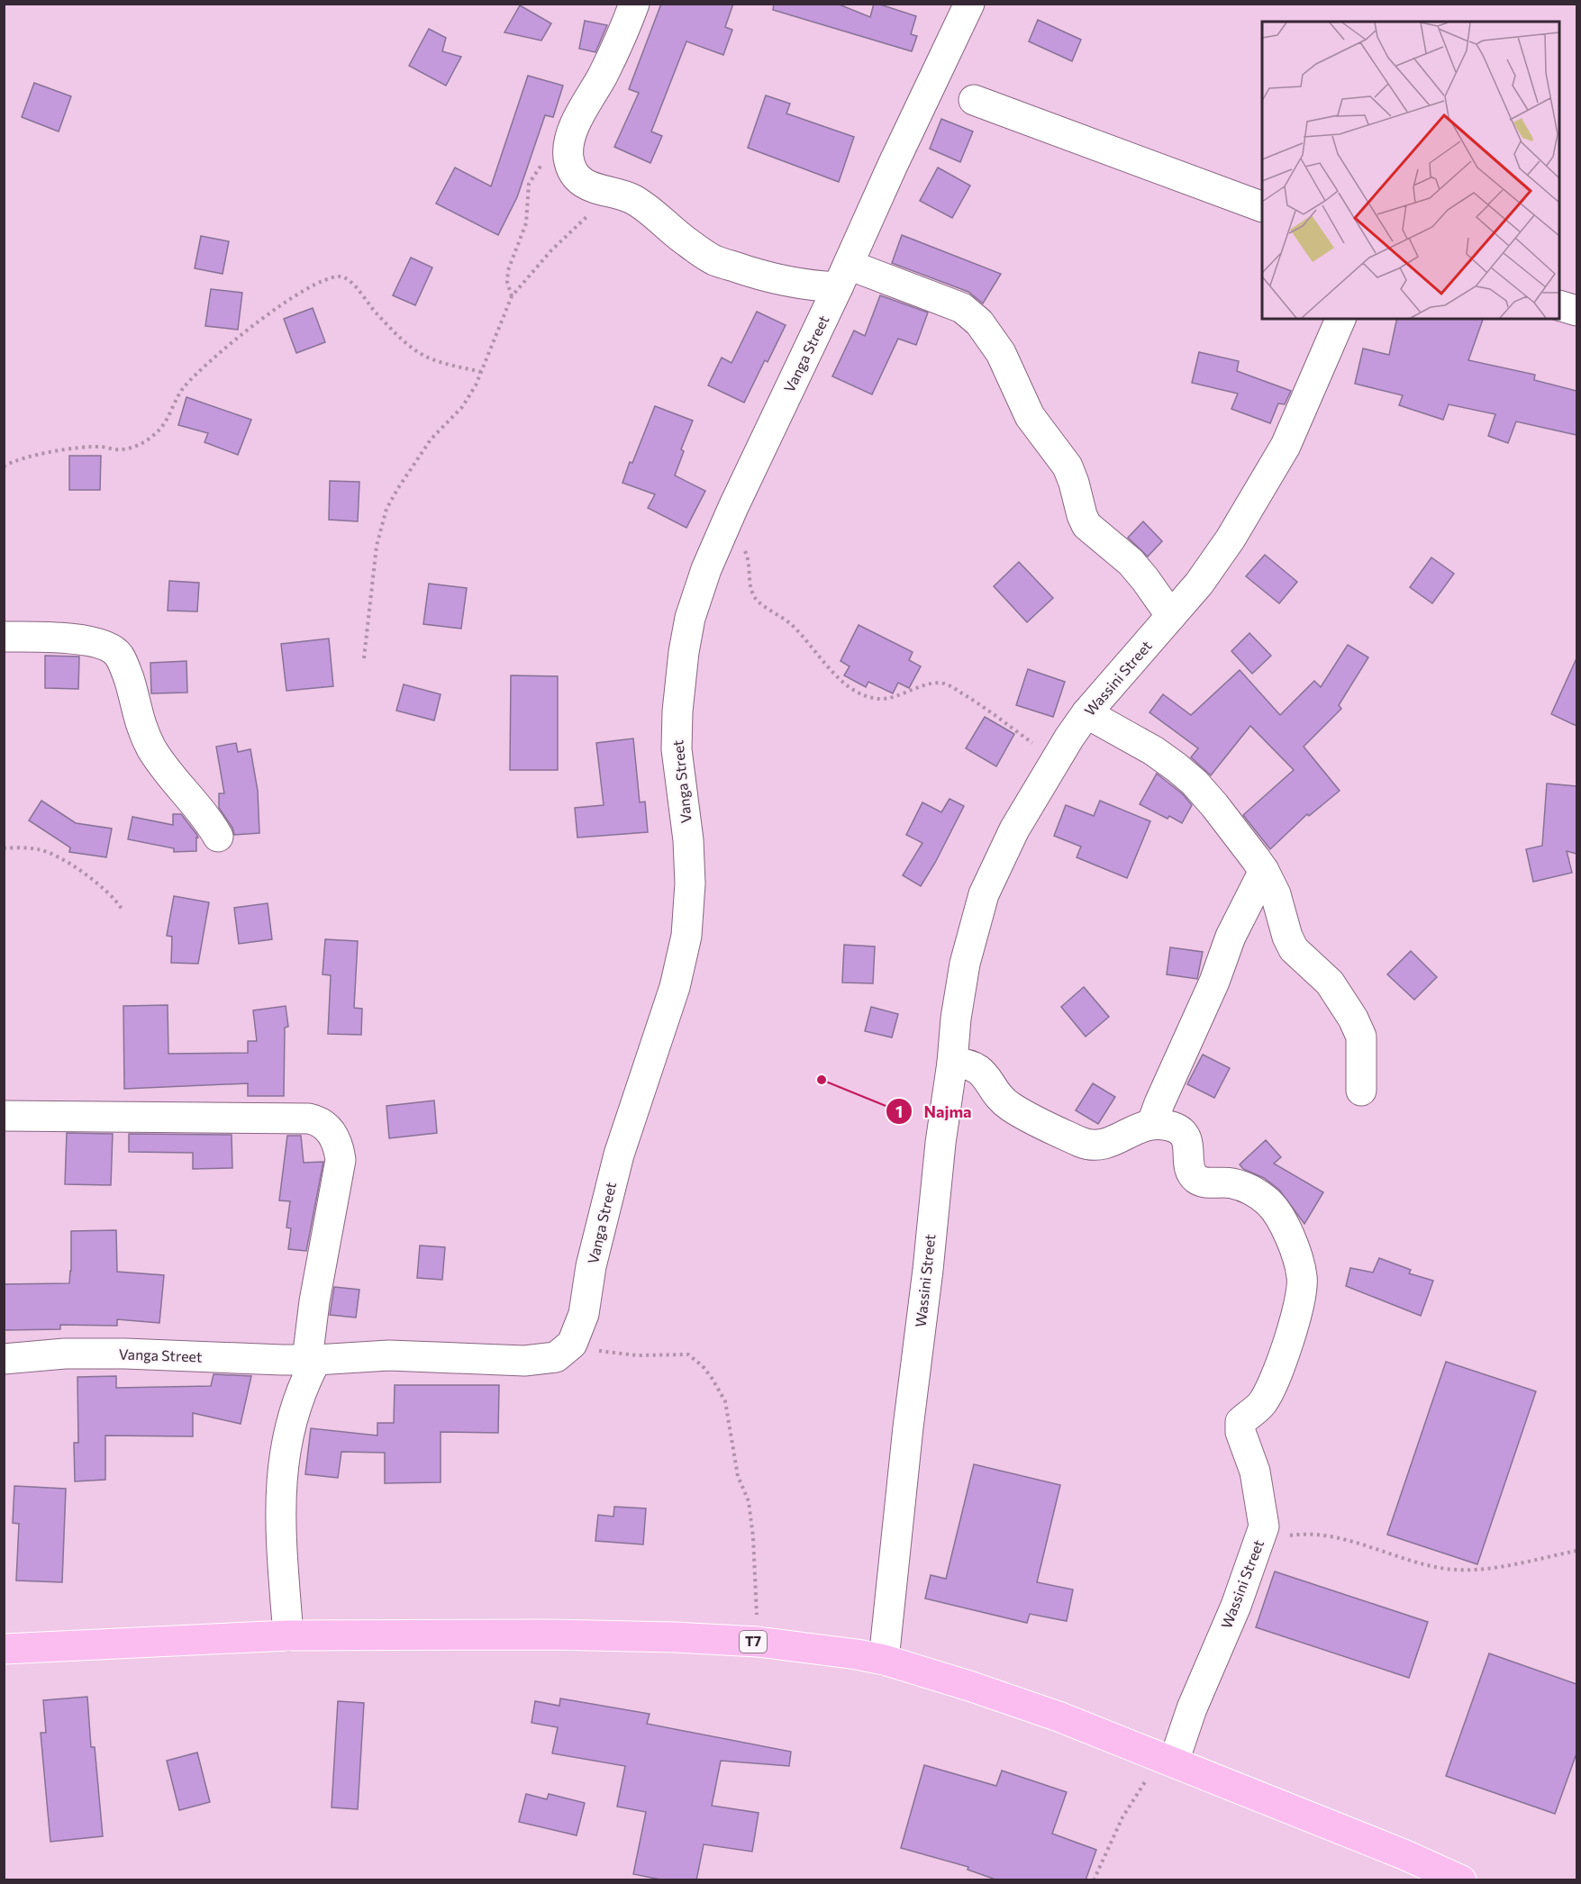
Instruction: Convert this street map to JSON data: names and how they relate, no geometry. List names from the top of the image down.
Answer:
{
  "streets": {
    "highway": ["T7"],
    "street": ["Vanga Street", "Wassini Street"]
  },
  "crossings": [
    ["Wassini Street", "T7"]
  ],
  "places": ["Najma"]
}
